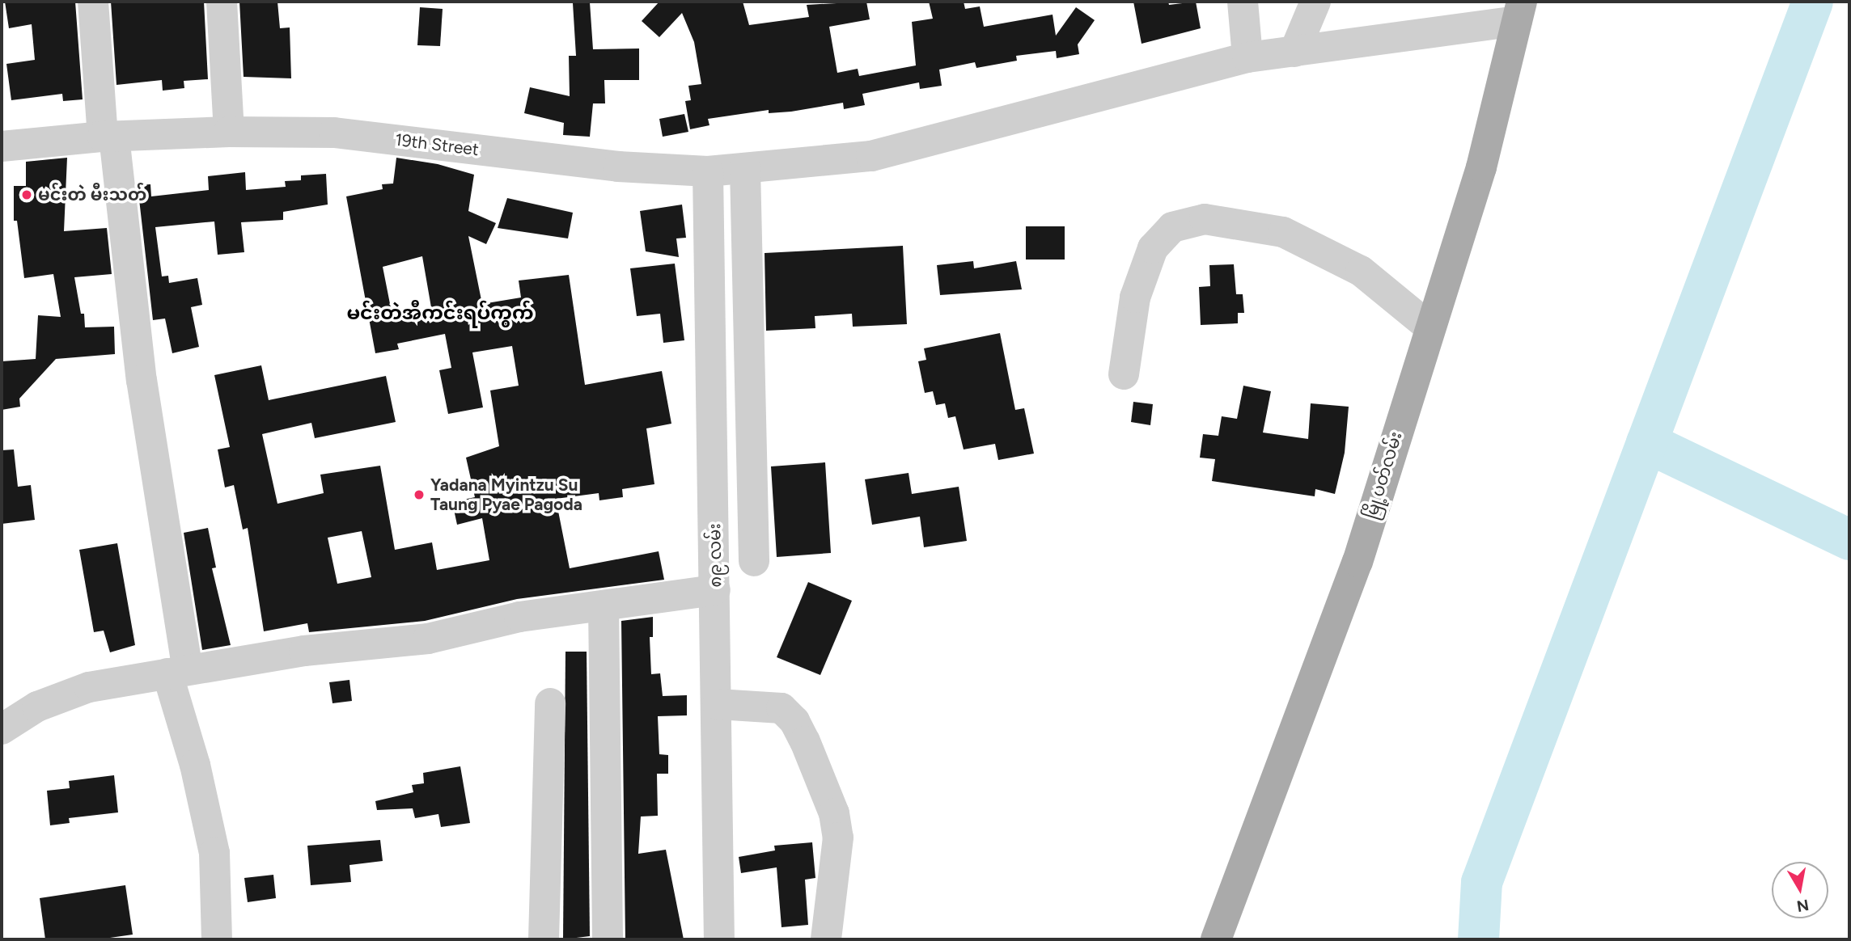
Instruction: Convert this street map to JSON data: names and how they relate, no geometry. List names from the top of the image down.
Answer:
{
  "streets": {
    "main road": ["မြို့ပတ်လမ်း"],
    "street": ["19th Street", "၈၉ လမ်း"]
  },
  "crossings": [
    ["19th Street", "မြို့ပတ်လမ်း"],
    ["19th Street", "၈၉ လမ်း"]
  ],
  "districts": ["မင်းတဲအီကင်းရပ်ကွက်"],
  "places": ["မင်းတဲ မီးသတ်", "Yadana Myintzu Su Taung Pyae Pagoda"],
  "north": "bottom"
}
